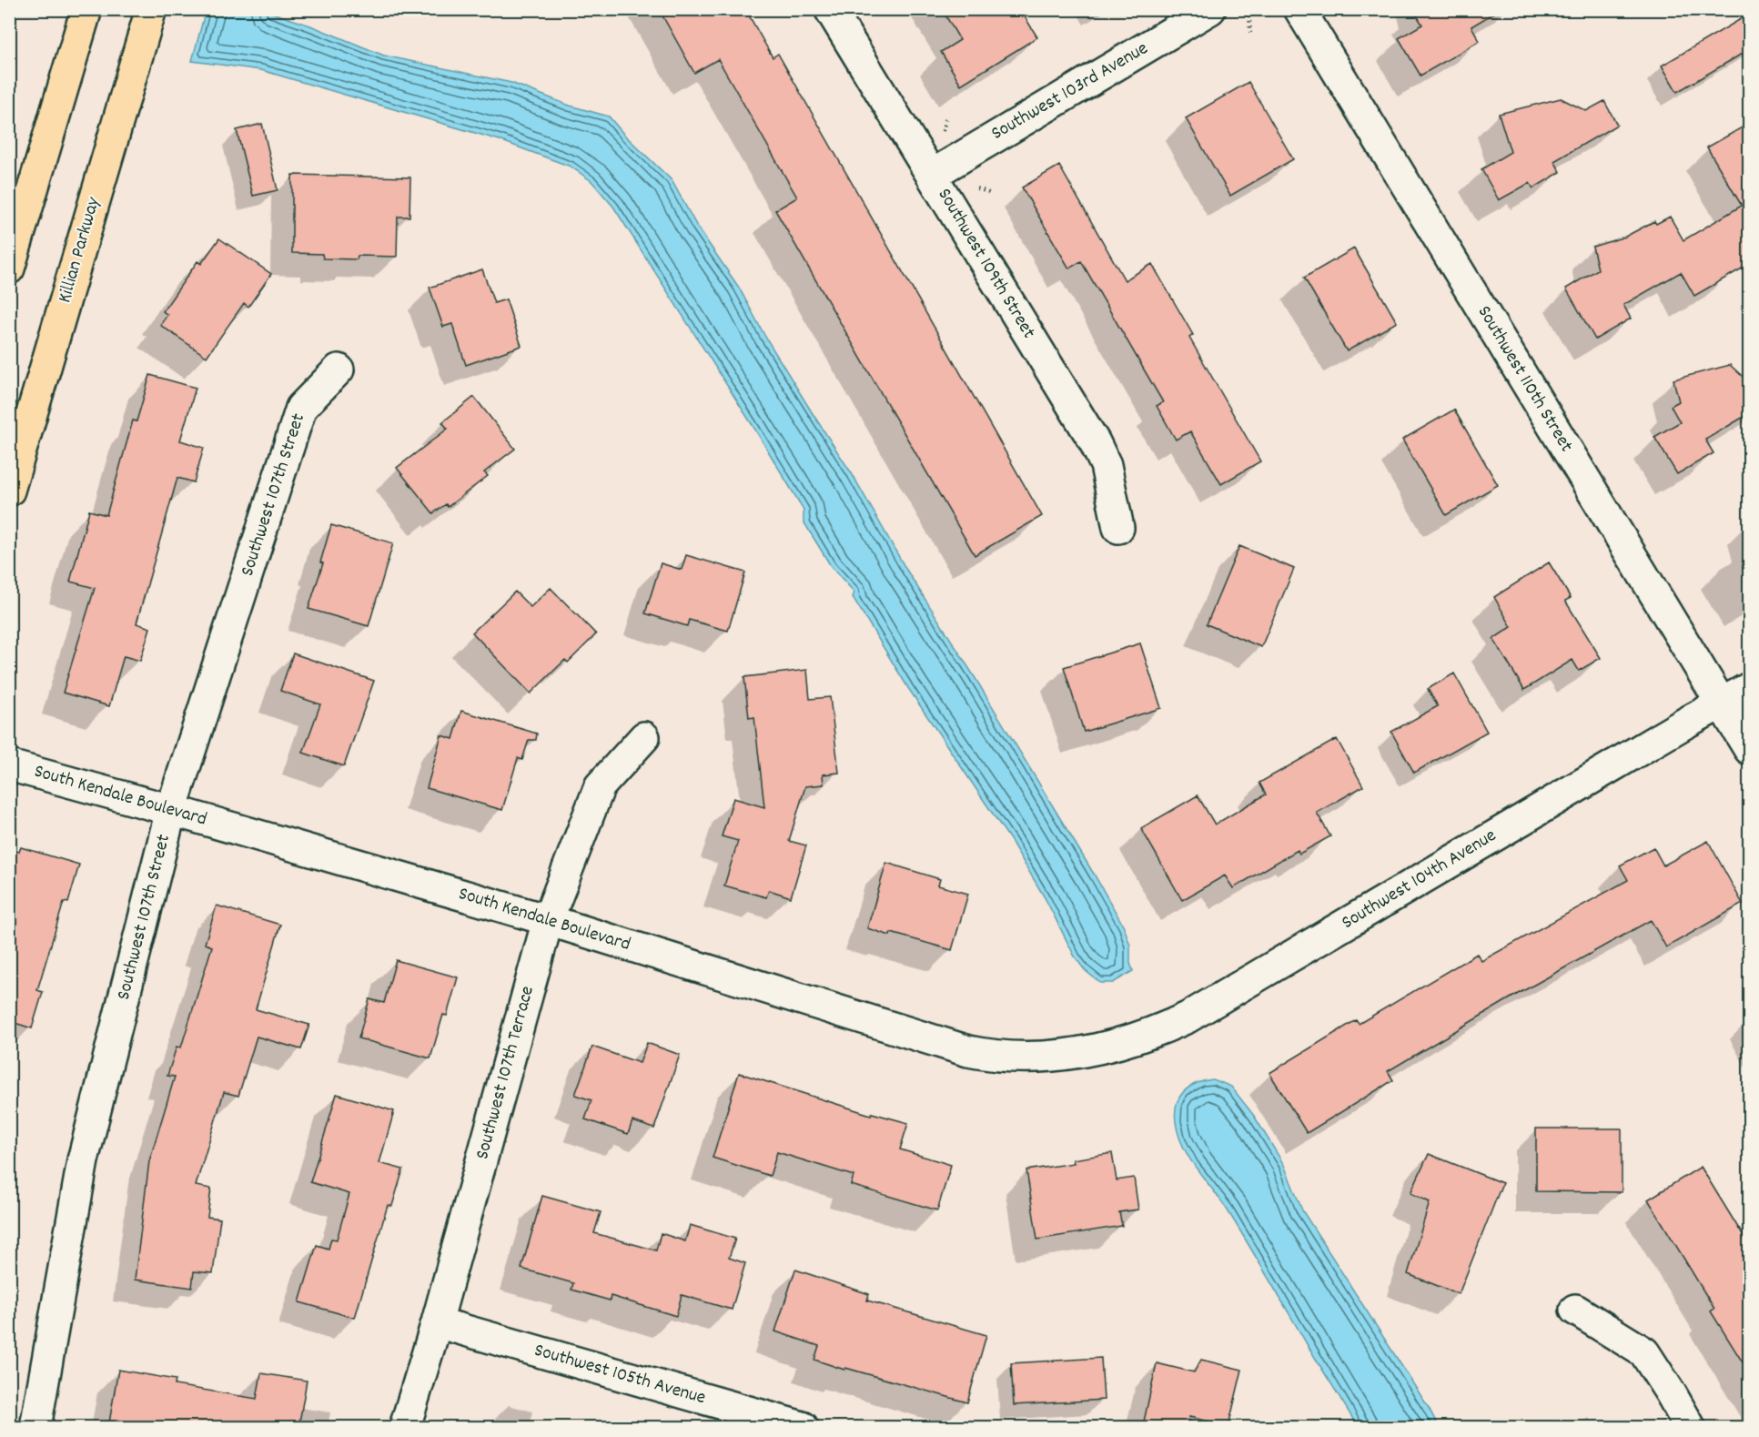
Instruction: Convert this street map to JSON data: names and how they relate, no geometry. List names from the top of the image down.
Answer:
{
  "streets": {
    "main road": ["Killian Parkway"],
    "street": [
      "Southwest 103rd Avenue",
      "Southwest 109th Street",
      "Southwest 110th Street",
      "Southwest 107th Street",
      "South Kendale Boulevard",
      "Southwest 104th Avenue",
      "Southwest 107th Terrace",
      "Southwest 105th Avenue"
    ]
  },
  "crossings": [
    ["Southwest 103rd Avenue", "Southwest 109th Street"],
    ["Southwest 110th Street", "Southwest 104th Avenue"],
    ["Southwest 107th Street", "South Kendale Boulevard"],
    ["South Kendale Boulevard", "Southwest 104th Avenue"],
    ["South Kendale Boulevard", "Southwest 107th Terrace"],
    ["Southwest 107th Terrace", "Southwest 105th Avenue"]
  ]
}
